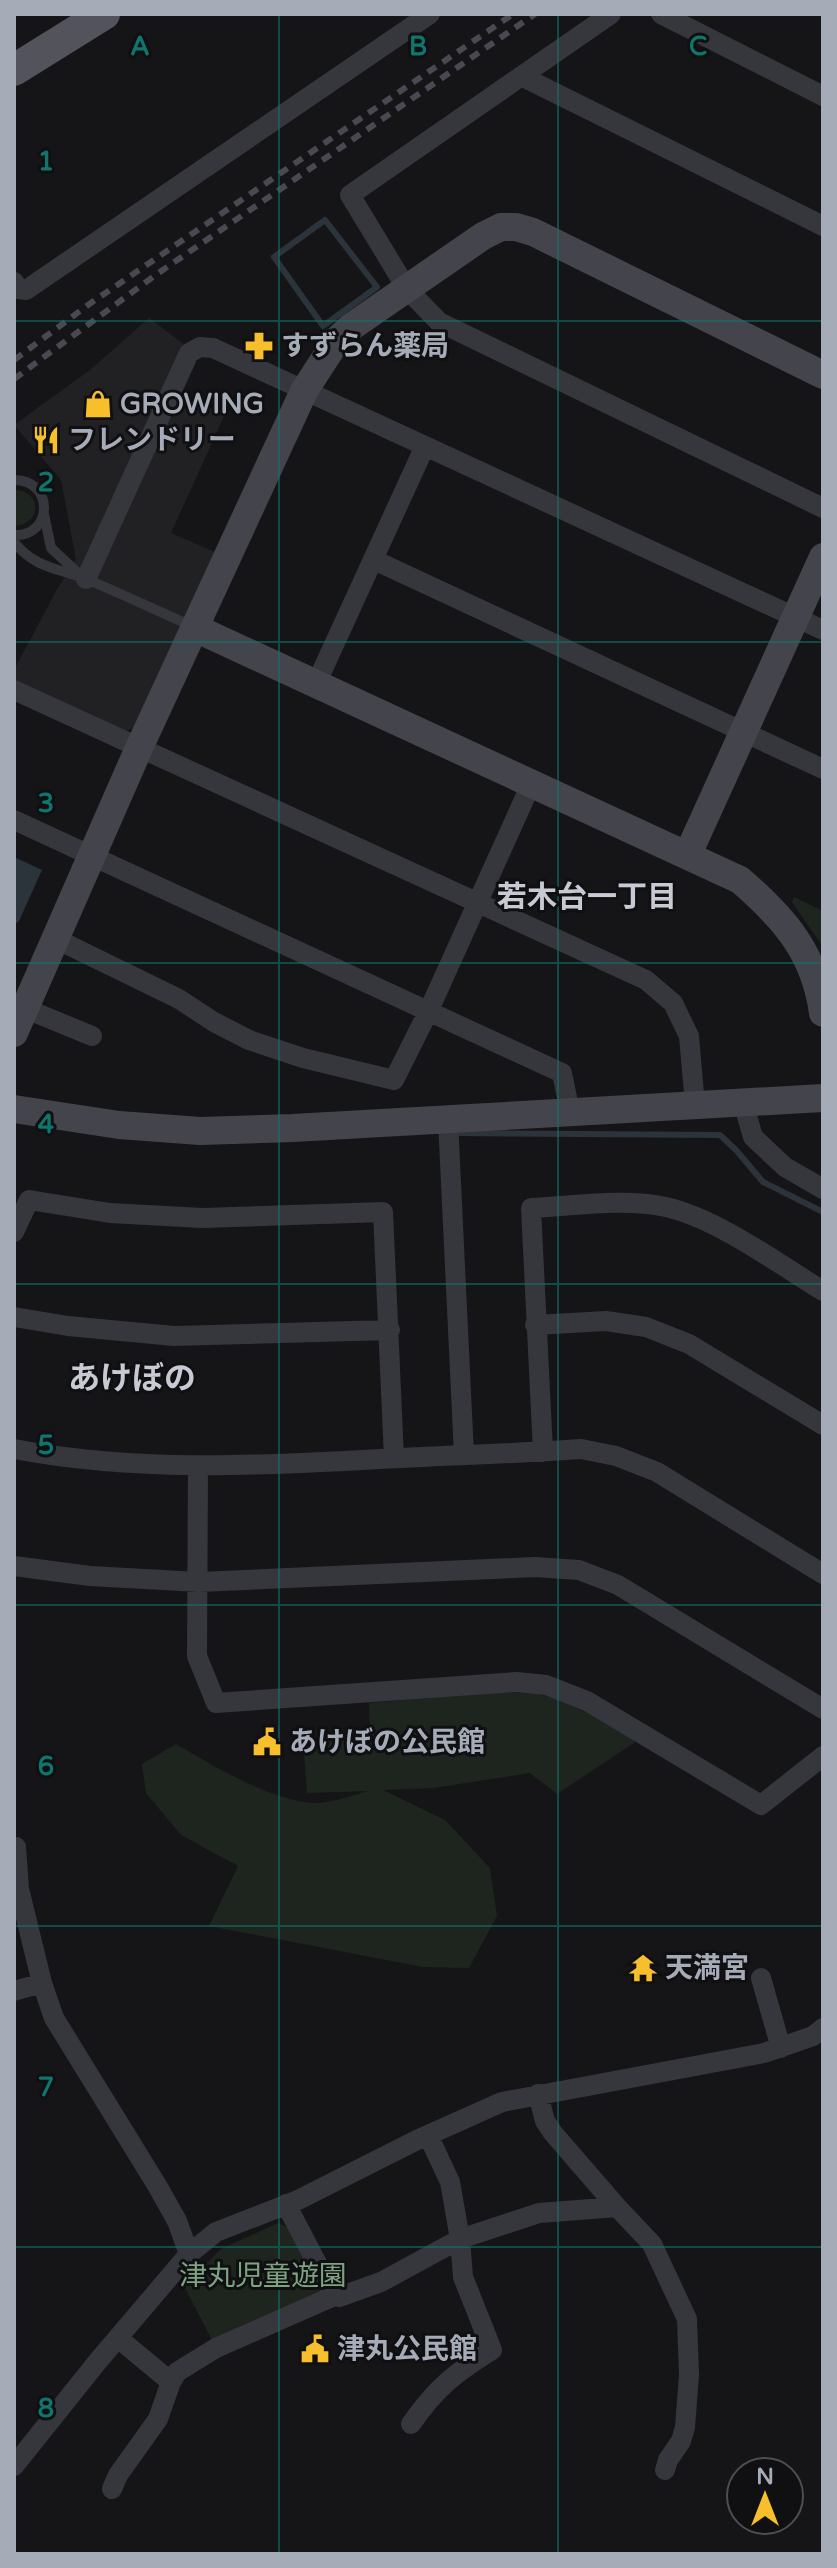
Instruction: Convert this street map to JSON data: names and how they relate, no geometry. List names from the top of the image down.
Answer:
{
  "districts": ["若木台一丁目", "あけぼの"],
  "parks": ["津丸児童遊園"],
  "places": {
    "pharmacy": ["すずらん薬局"],
    "shop": ["GROWING"],
    "restaurant": ["フレンドリー"],
    "public building": ["あけぼの公民館", "津丸公民館"],
    "temple": ["天満宮"]
  },
  "north": "top",
  "grid": {
    "columns": ["A", "B", "C"],
    "rows": [
      "1",
      "2",
      "3",
      "4",
      "5",
      "6",
      "7",
      "8"
    ]
  }
}
